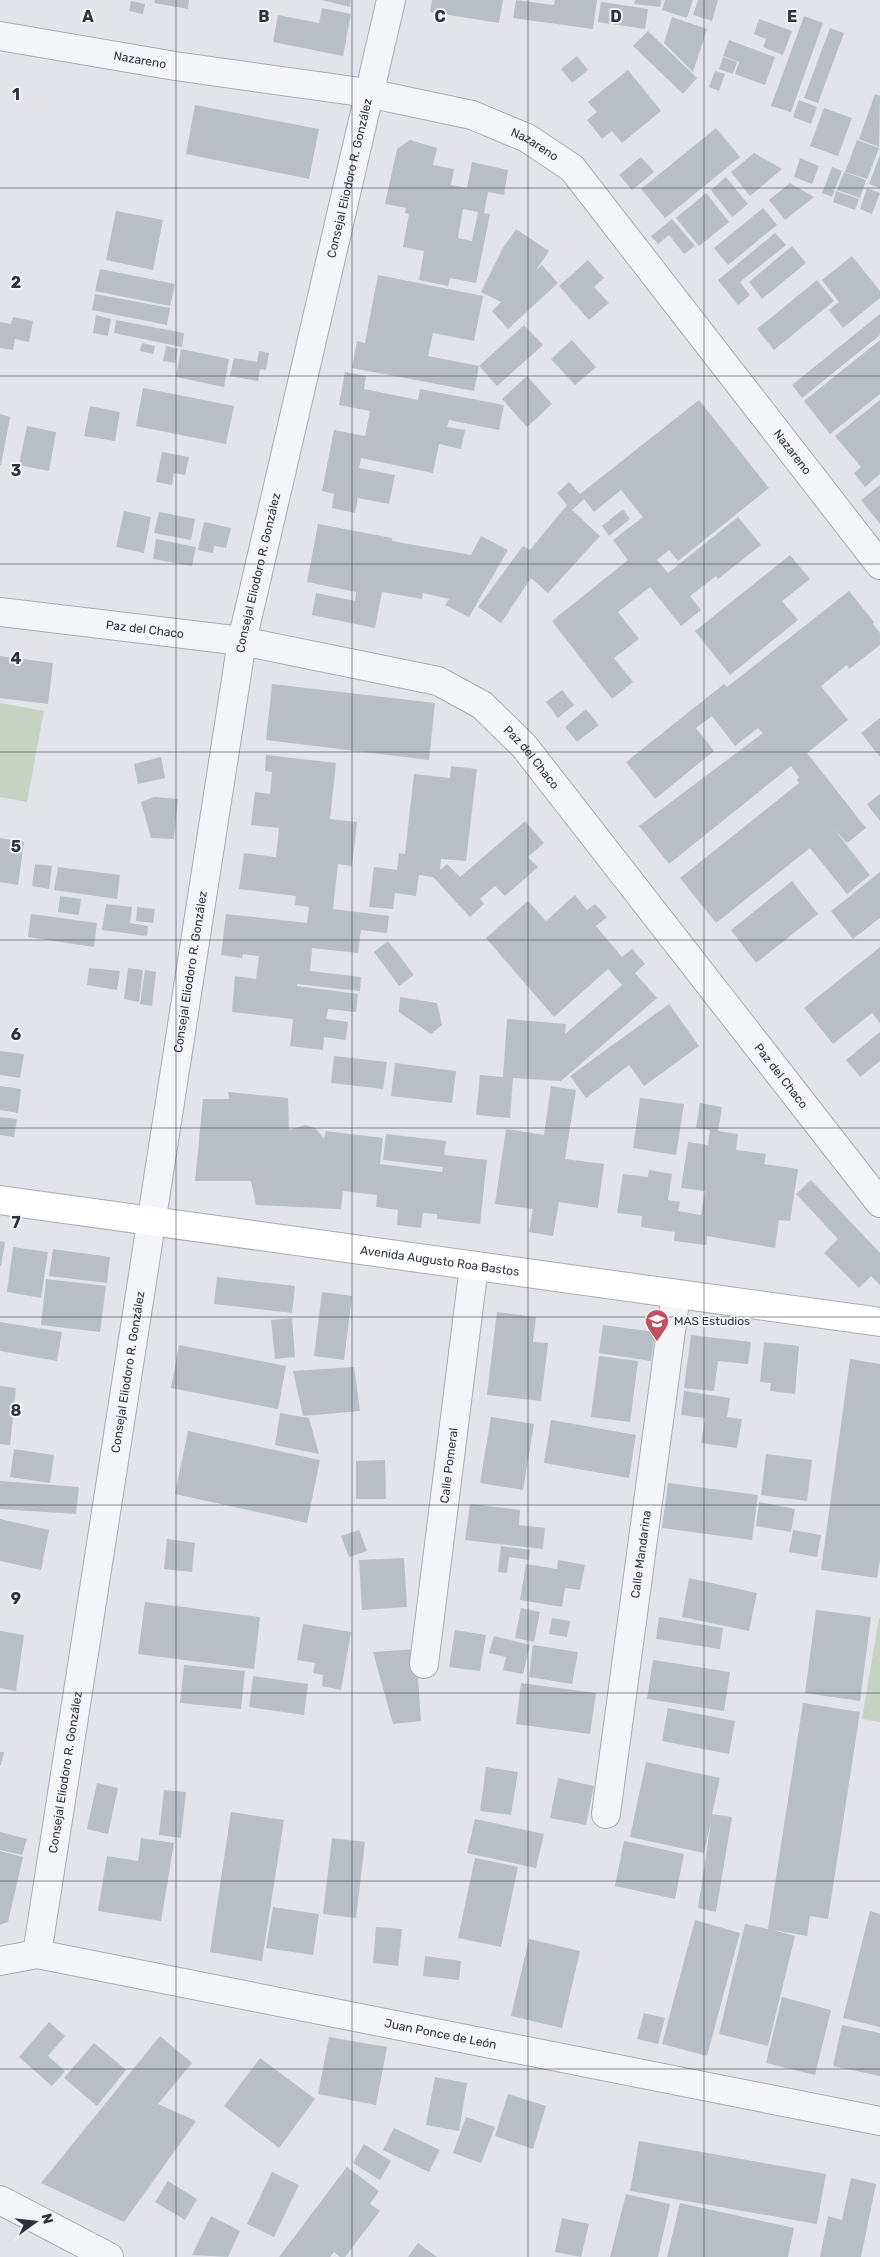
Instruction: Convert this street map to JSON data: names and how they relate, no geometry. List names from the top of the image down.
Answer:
{
  "streets": {
    "main road": ["Avenida Augusto Roa Bastos"],
    "street": [
      "Nazareno",
      "Consejal Eliodoro R. González",
      "Paz del Chaco",
      "Calle Pomeral",
      "Calle Mandarina",
      "Juan Ponce de León"
    ]
  },
  "crossings": [
    ["Nazareno", "Consejal Eliodoro R. González"],
    ["Consejal Eliodoro R. González", "Paz del Chaco"],
    ["Consejal Eliodoro R. González", "Avenida Augusto Roa Bastos"],
    ["Consejal Eliodoro R. González", "Juan Ponce de León"],
    ["Avenida Augusto Roa Bastos", "Calle Pomeral"],
    ["Avenida Augusto Roa Bastos", "Calle Mandarina"]
  ],
  "places": {
    "school or university": ["MAS Estudios"]
  },
  "north": "right",
  "grid": {
    "columns": [
      "A",
      "B",
      "C",
      "D",
      "E"
    ],
    "rows": [
      "1",
      "2",
      "3",
      "4",
      "5",
      "6",
      "7",
      "8",
      "9"
    ]
  }
}
